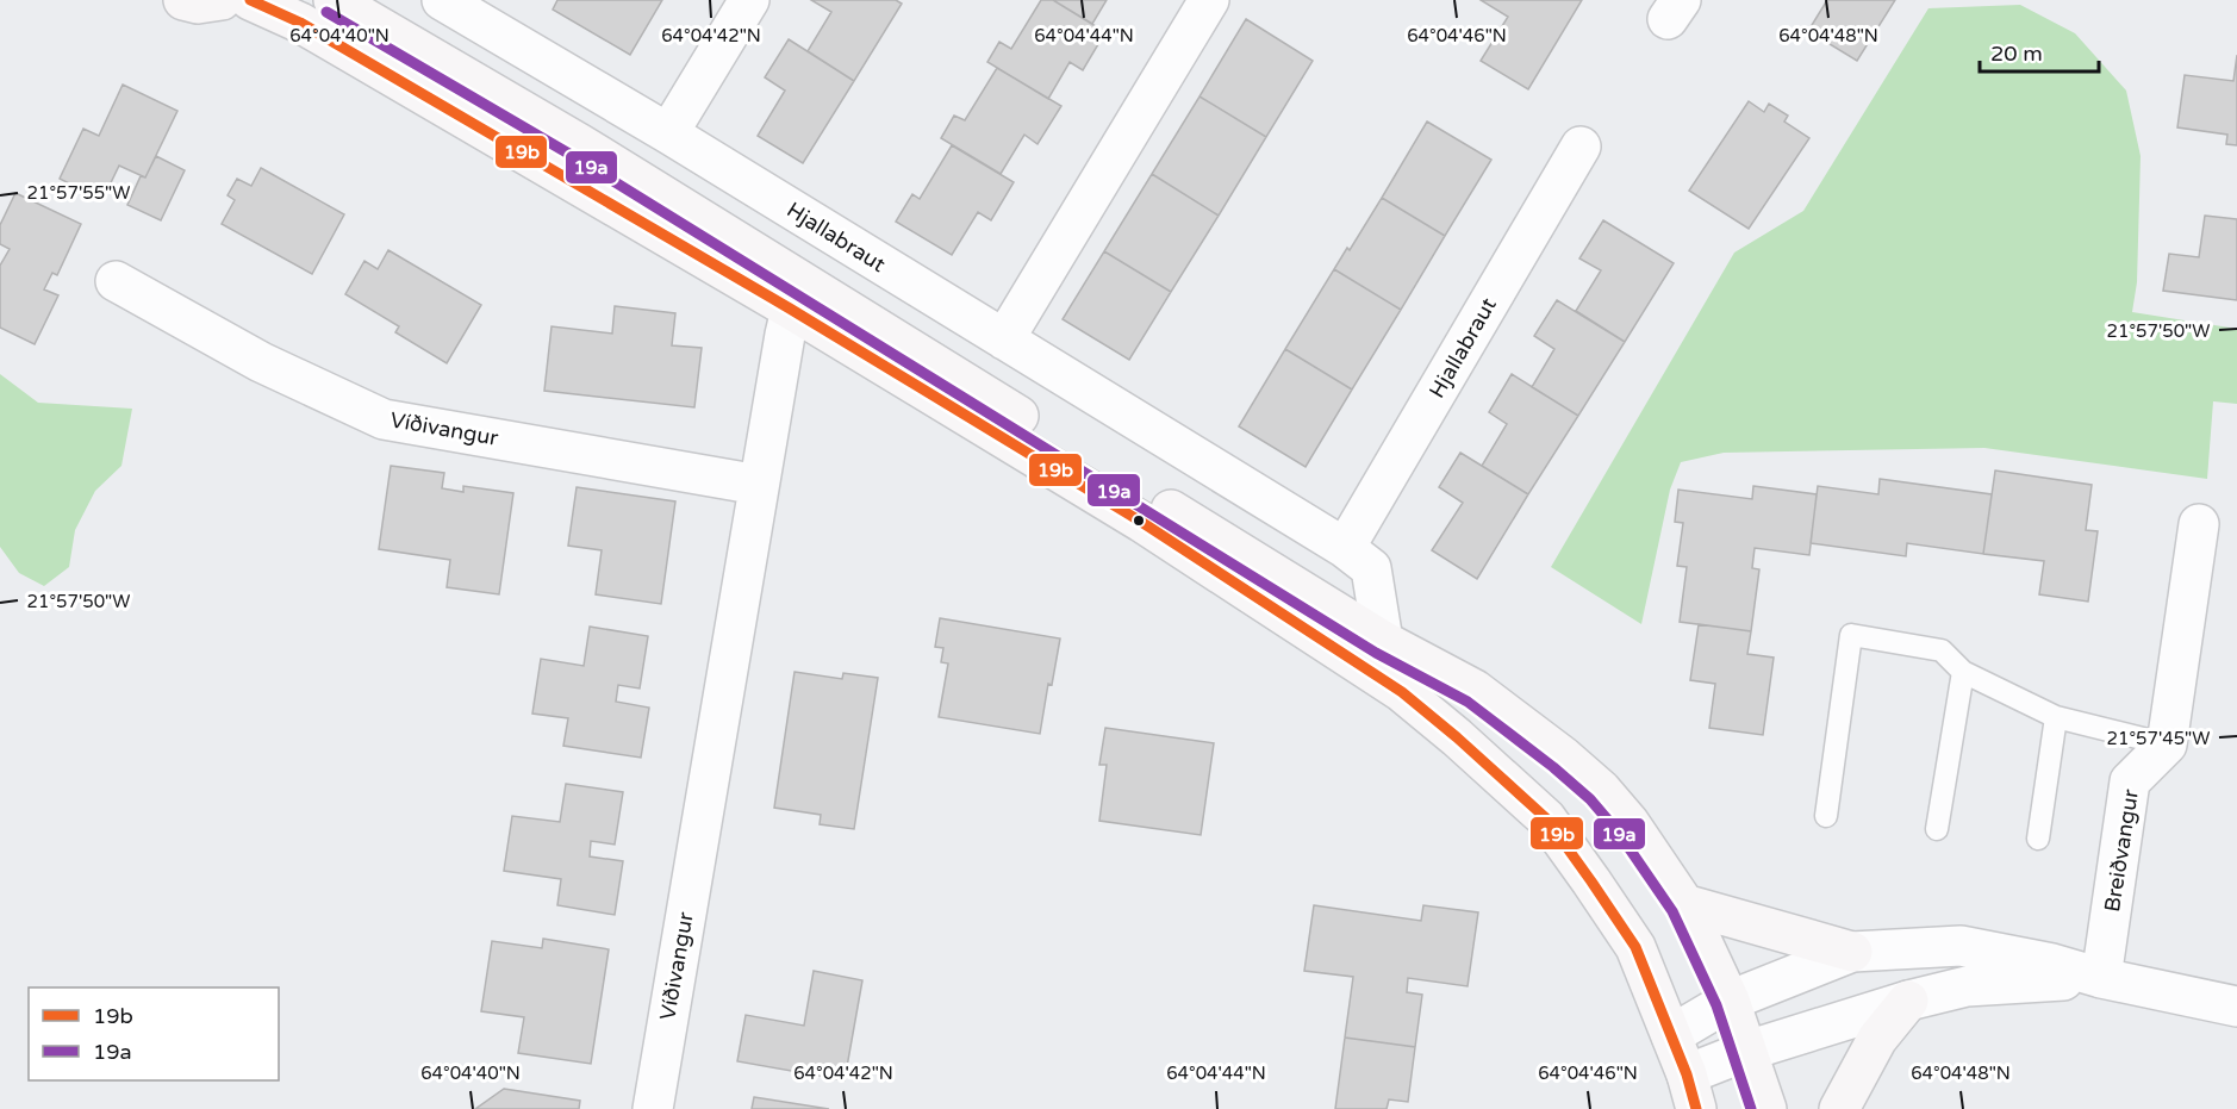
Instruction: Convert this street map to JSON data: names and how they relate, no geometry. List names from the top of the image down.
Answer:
{
  "streets": {
    "street": ["Hjallabraut", "Víðivangur", "Breiðvangur"]
  },
  "lines": ["transit line 19b", "transit line 19a"],
  "legend": ["19b", "19a"],
  "scale_bar": "20 m",
  "coordinates": [
    "64°04'40\"N",
    "64°04'42\"N",
    "64°04'44\"N",
    "64°04'46\"N",
    "64°04'48\"N",
    "21°57'55\"W",
    "21°57'50\"W",
    "21°57'45\"W"
  ]
}
